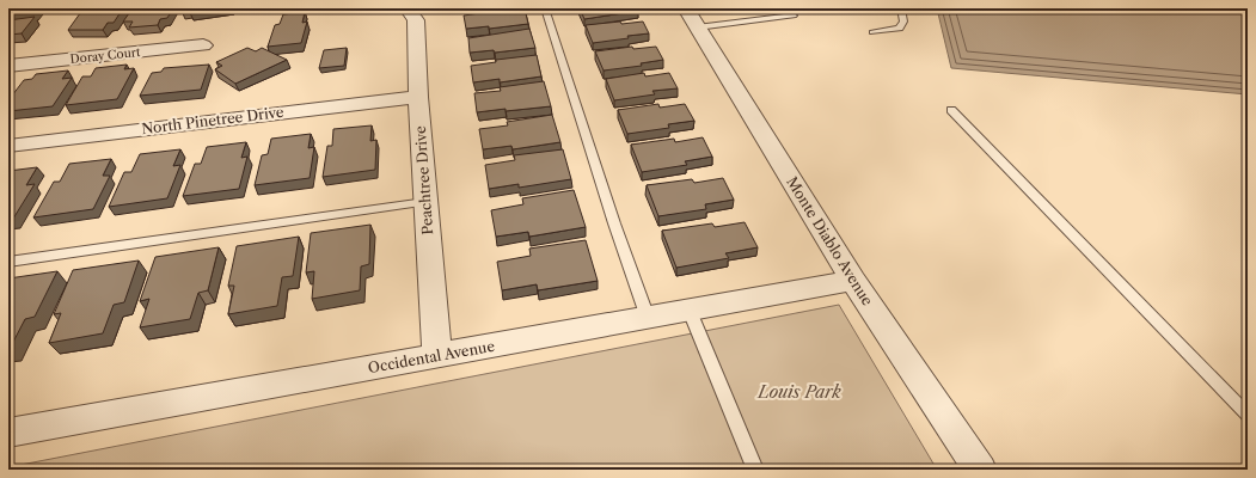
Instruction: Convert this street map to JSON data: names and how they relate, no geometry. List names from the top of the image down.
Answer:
{
  "streets": {
    "street": [
      "Doray Court",
      "North Pinetree Drive",
      "Peachtree Drive",
      "Monte Diablo Avenue",
      "Occidental Avenue"
    ]
  },
  "crossings": [
    ["North Pinetree Drive", "Peachtree Drive"],
    ["Peachtree Drive", "Occidental Avenue"],
    ["Monte Diablo Avenue", "Occidental Avenue"]
  ],
  "parks": ["Louis Park"]
}
